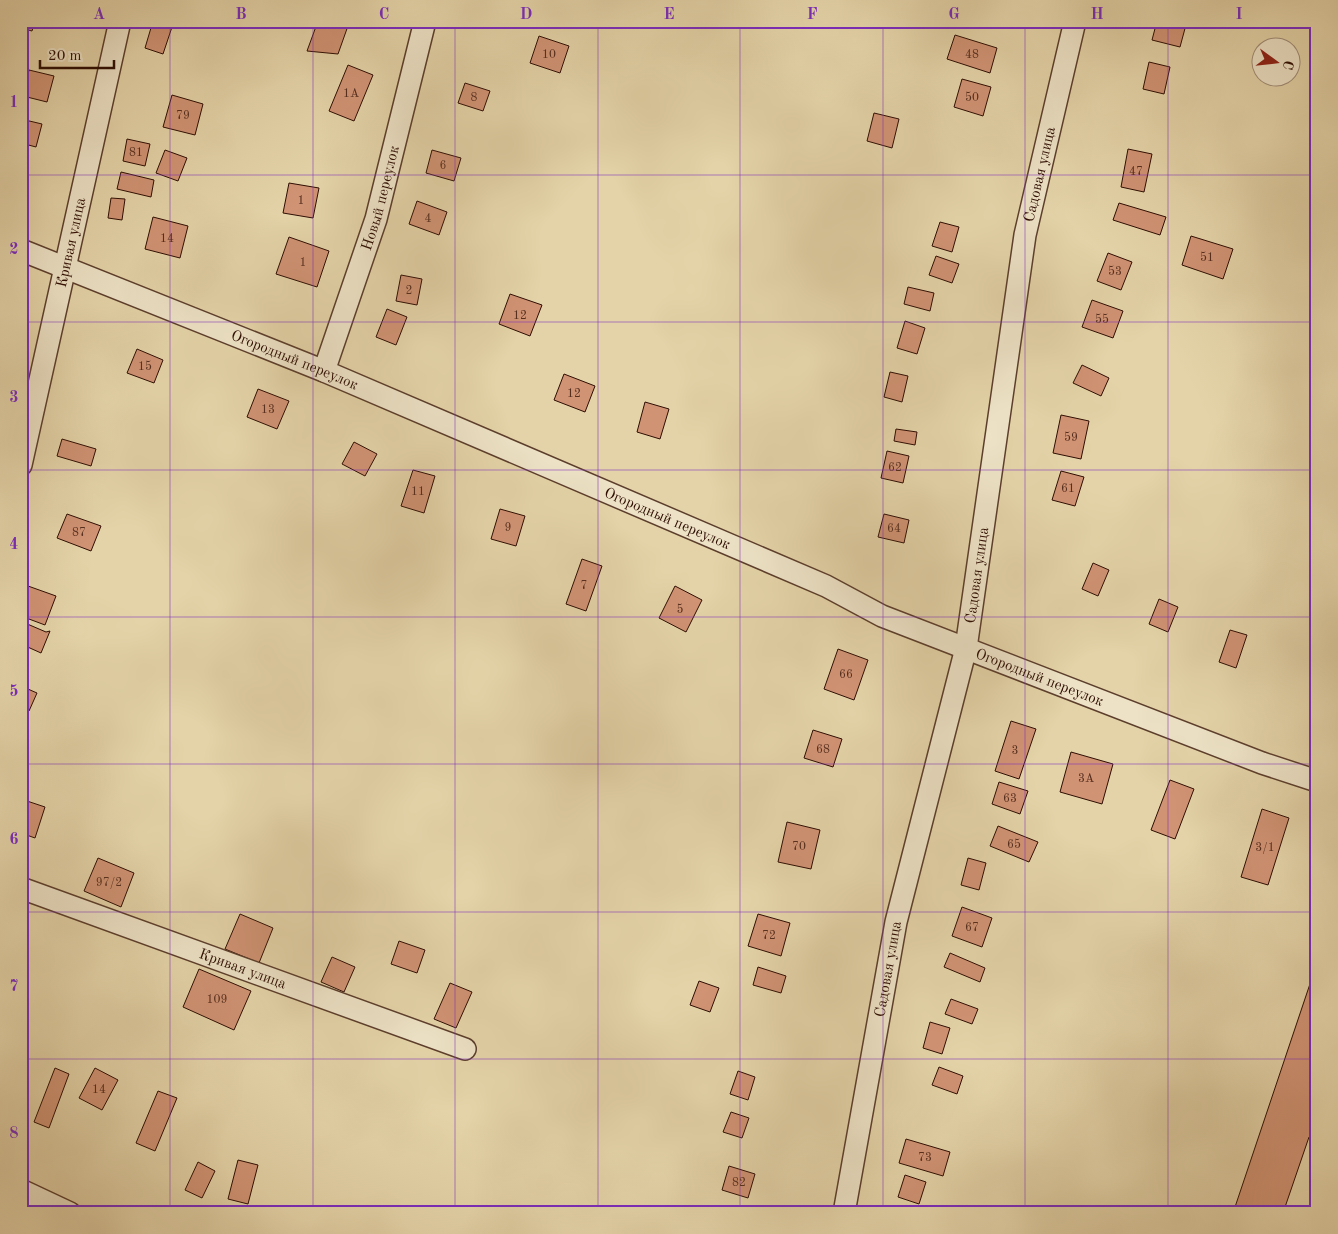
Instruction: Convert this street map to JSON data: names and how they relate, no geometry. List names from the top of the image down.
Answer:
{
  "streets": {
    "street": [
      "Садовая улица",
      "Новый переулок",
      "Кривая улица",
      "Огородный переулок"
    ]
  },
  "crossings": [
    ["Садовая улица", "Огородный переулок"],
    ["Новый переулок", "Огородный переулок"],
    ["Кривая улица", "Огородный переулок"]
  ],
  "house_numbers": [
    "10",
    "48",
    "1А",
    "8",
    "50",
    "79",
    "81",
    "6",
    "47",
    "1",
    "4",
    "14",
    "51",
    "1",
    "53",
    "2",
    "12",
    "55",
    "15",
    "12",
    "13",
    "59",
    "62",
    "61",
    "11",
    "9",
    "64",
    "87",
    "7",
    "5",
    "66",
    "68",
    "3",
    "3А",
    "63",
    "65",
    "70",
    "3/1",
    "97/2",
    "67",
    "72",
    "109",
    "14",
    "73",
    "82"
  ],
  "scale_bar": "20 m",
  "north": "right",
  "grid": {
    "columns": [
      "A",
      "B",
      "C",
      "D",
      "E",
      "F",
      "G",
      "H",
      "I"
    ],
    "rows": [
      "1",
      "2",
      "3",
      "4",
      "5",
      "6",
      "7",
      "8"
    ]
  }
}
